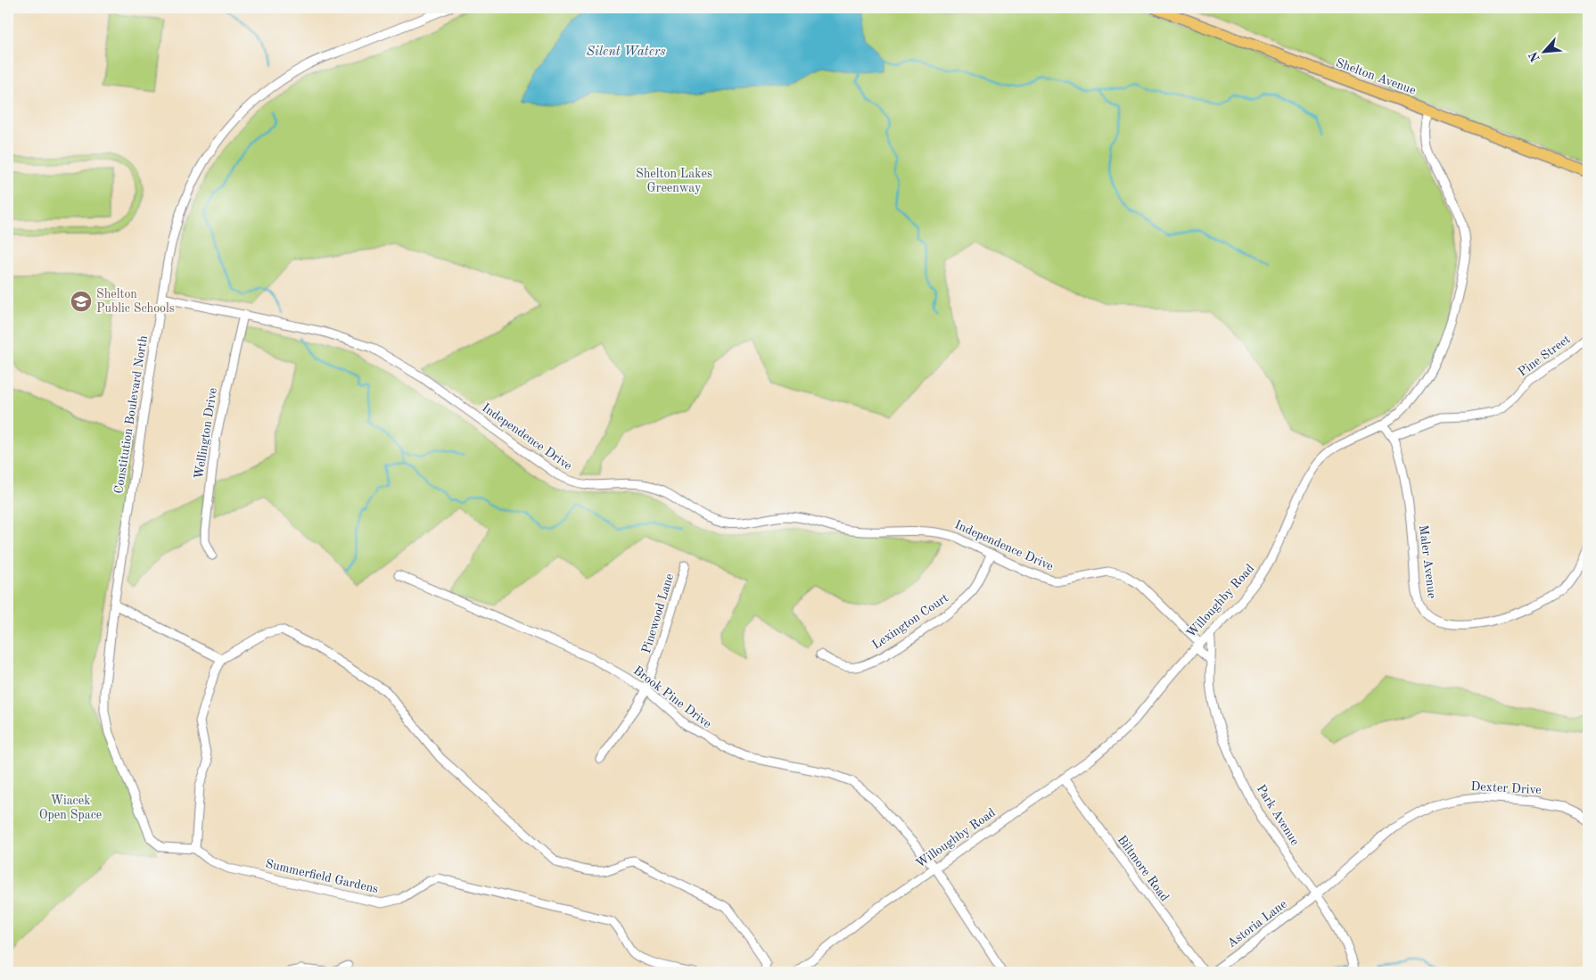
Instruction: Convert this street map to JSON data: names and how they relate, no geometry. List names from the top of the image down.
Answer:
{
  "streets": {
    "main road": ["Shelton Avenue"],
    "street": [
      "Pine Street",
      "Constitution Boulevard North",
      "Wellington Drive",
      "Independence Drive",
      "Maler Avenue",
      "Willoughby Road",
      "Pinewood Lane",
      "Lexington Court",
      "Brook Pine Drive",
      "Dexter Drive",
      "Park Avenue",
      "Biltmore Road",
      "Summerfield Gardens",
      "Astoria Lane"
    ]
  },
  "crossings": [
    ["Shelton Avenue", "Willoughby Road"],
    ["Pine Street", "Maler Avenue"],
    ["Constitution Boulevard North", "Independence Drive"],
    ["Constitution Boulevard North", "Summerfield Gardens"],
    ["Wellington Drive", "Independence Drive"],
    ["Independence Drive", "Willoughby Road"],
    ["Independence Drive", "Lexington Court"],
    ["Maler Avenue", "Willoughby Road"],
    ["Willoughby Road", "Brook Pine Drive"],
    ["Willoughby Road", "Park Avenue"],
    ["Willoughby Road", "Biltmore Road"],
    ["Pinewood Lane", "Brook Pine Drive"],
    ["Dexter Drive", "Park Avenue"],
    ["Dexter Drive", "Astoria Lane"],
    ["Park Avenue", "Astoria Lane"]
  ],
  "water": ["Silent Waters"],
  "parks": ["Shelton Lakes Greenway", "Wiacek Open Space"],
  "places": {
    "school or university": ["Shelton Public Schools"]
  },
  "north": "bottom left"
}
